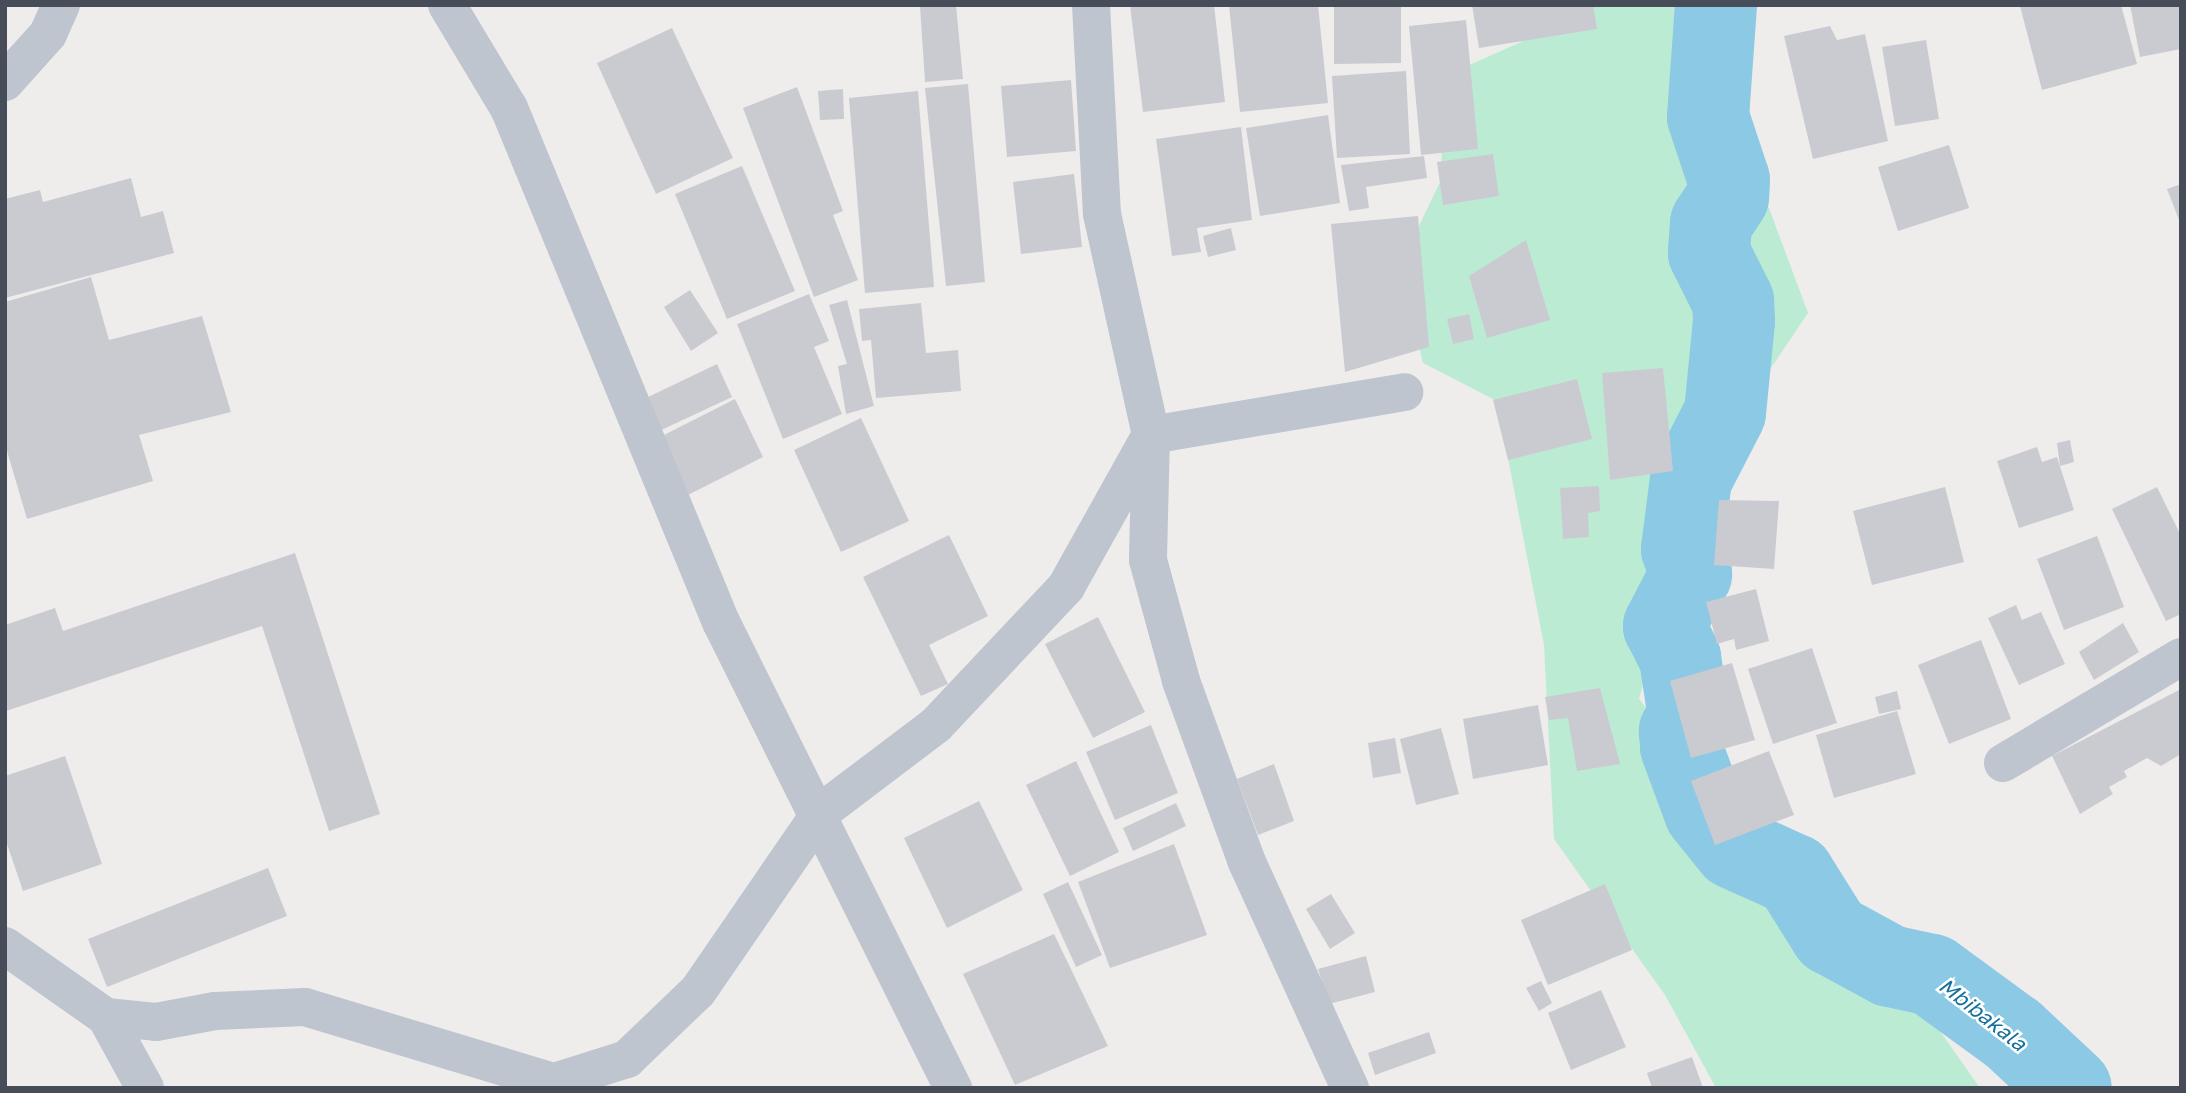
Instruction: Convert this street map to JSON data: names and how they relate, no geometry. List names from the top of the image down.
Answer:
{
  "water": ["Mbibakala"]
}
